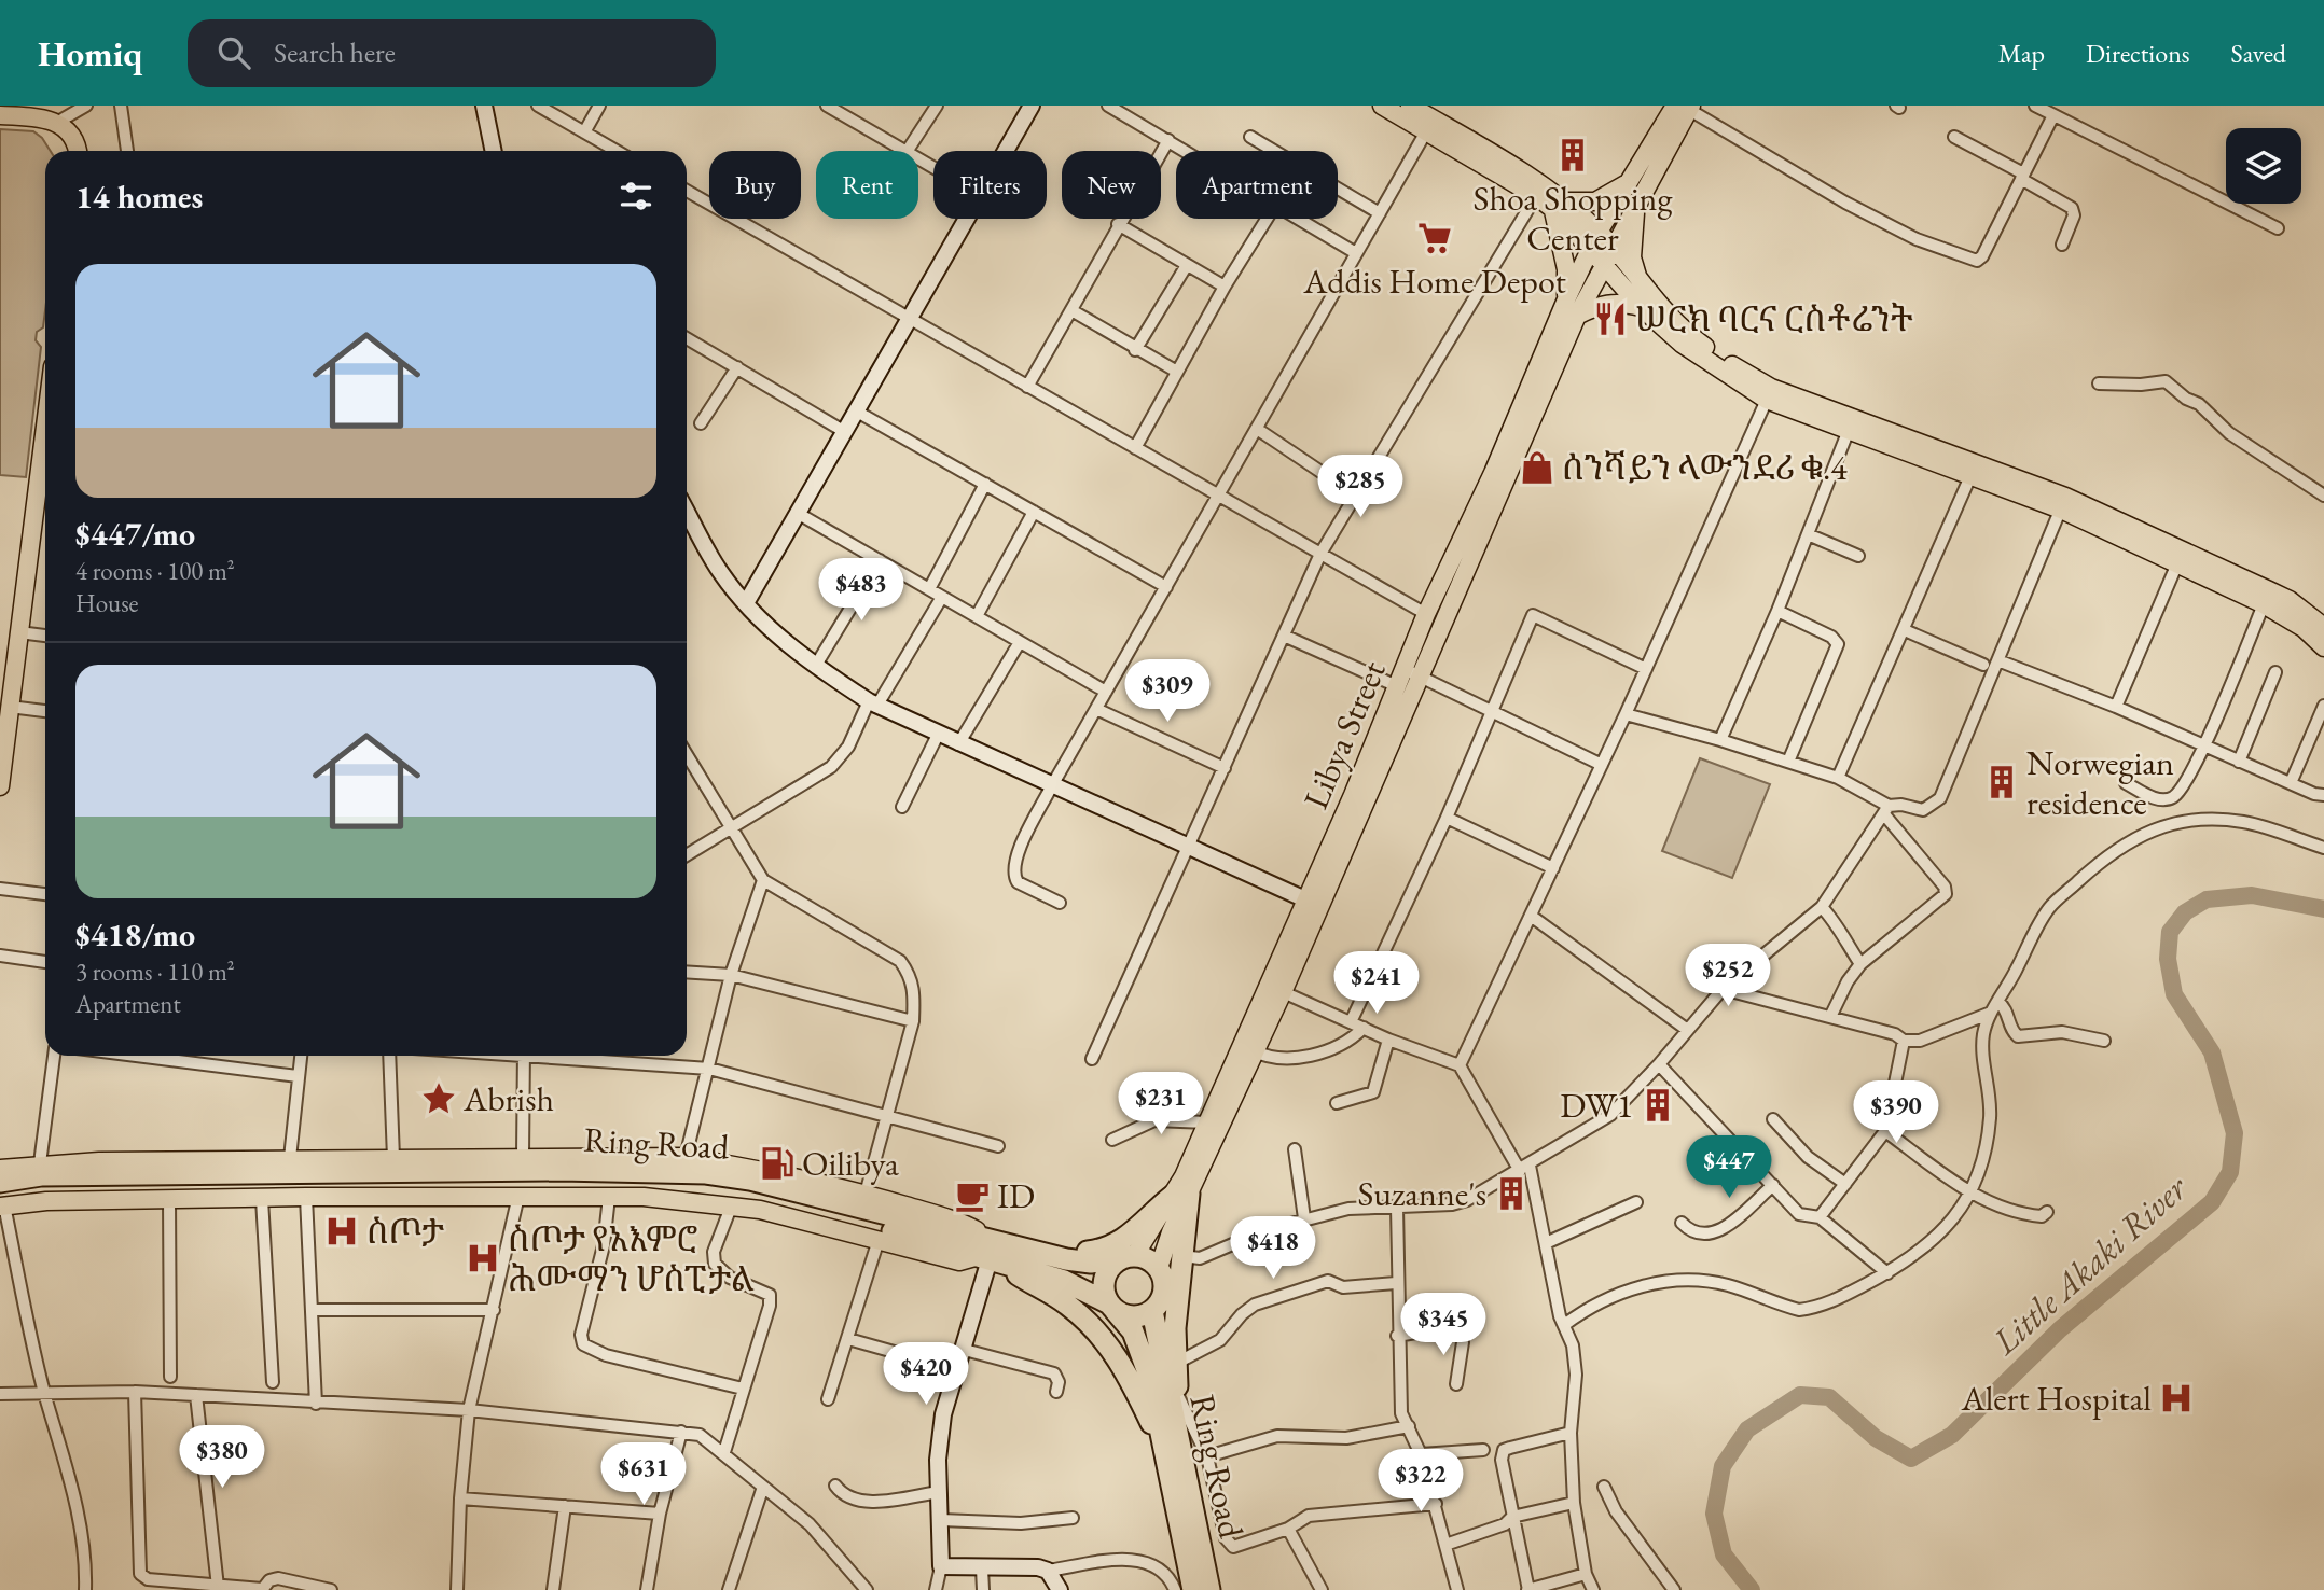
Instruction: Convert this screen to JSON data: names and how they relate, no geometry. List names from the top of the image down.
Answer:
{
  "streets": {
    "highway": ["Ring Road"],
    "main road": ["Libya Street"]
  },
  "crossings": [
    ["Libya Street", "Ring Road"]
  ],
  "water": ["Little Akaki River"],
  "places": {
    "building": [
      "Shoa Shopping Center",
      "Norwegian residence",
      "DW1",
      "Suzanne's"
    ],
    "supermarket": ["Addis Home Depot"],
    "restaurant": ["ሠርክ ባርና ርስቶሬንት"],
    "shop": ["ሰንሻይን ላውንደሪ ቁ.4"],
    "place": ["Abrish"],
    "fuel station": ["Oilibya"],
    "cafe": ["ID"],
    "hospital": ["ስጦታ", "ስጦታ የአእምሮ ሕሙማን ሆስፒታል", "Alert Hospital"]
  },
  "page": {
    "header": "Homiq",
    "search": "Search here",
    "nav": ["Map", "Directions", "Saved"],
    "chip": [
      "Buy",
      "Rent",
      "Filters",
      "New",
      "Apartment"
    ],
    "heading": "14 homes",
    "list": [
      {
        "name": "$447/mo",
        "note": "4 rooms · 100 m² · House"
      },
      {
        "name": "$418/mo",
        "note": "3 rooms · 110 m² · Apartment"
      }
    ],
    "price": [
      "$285",
      "$483",
      "$309",
      "$252",
      "$241",
      "$231",
      "$390",
      "$447",
      "$418",
      "$345",
      "$420",
      "$380",
      "$631",
      "$322"
    ]
  }
}
